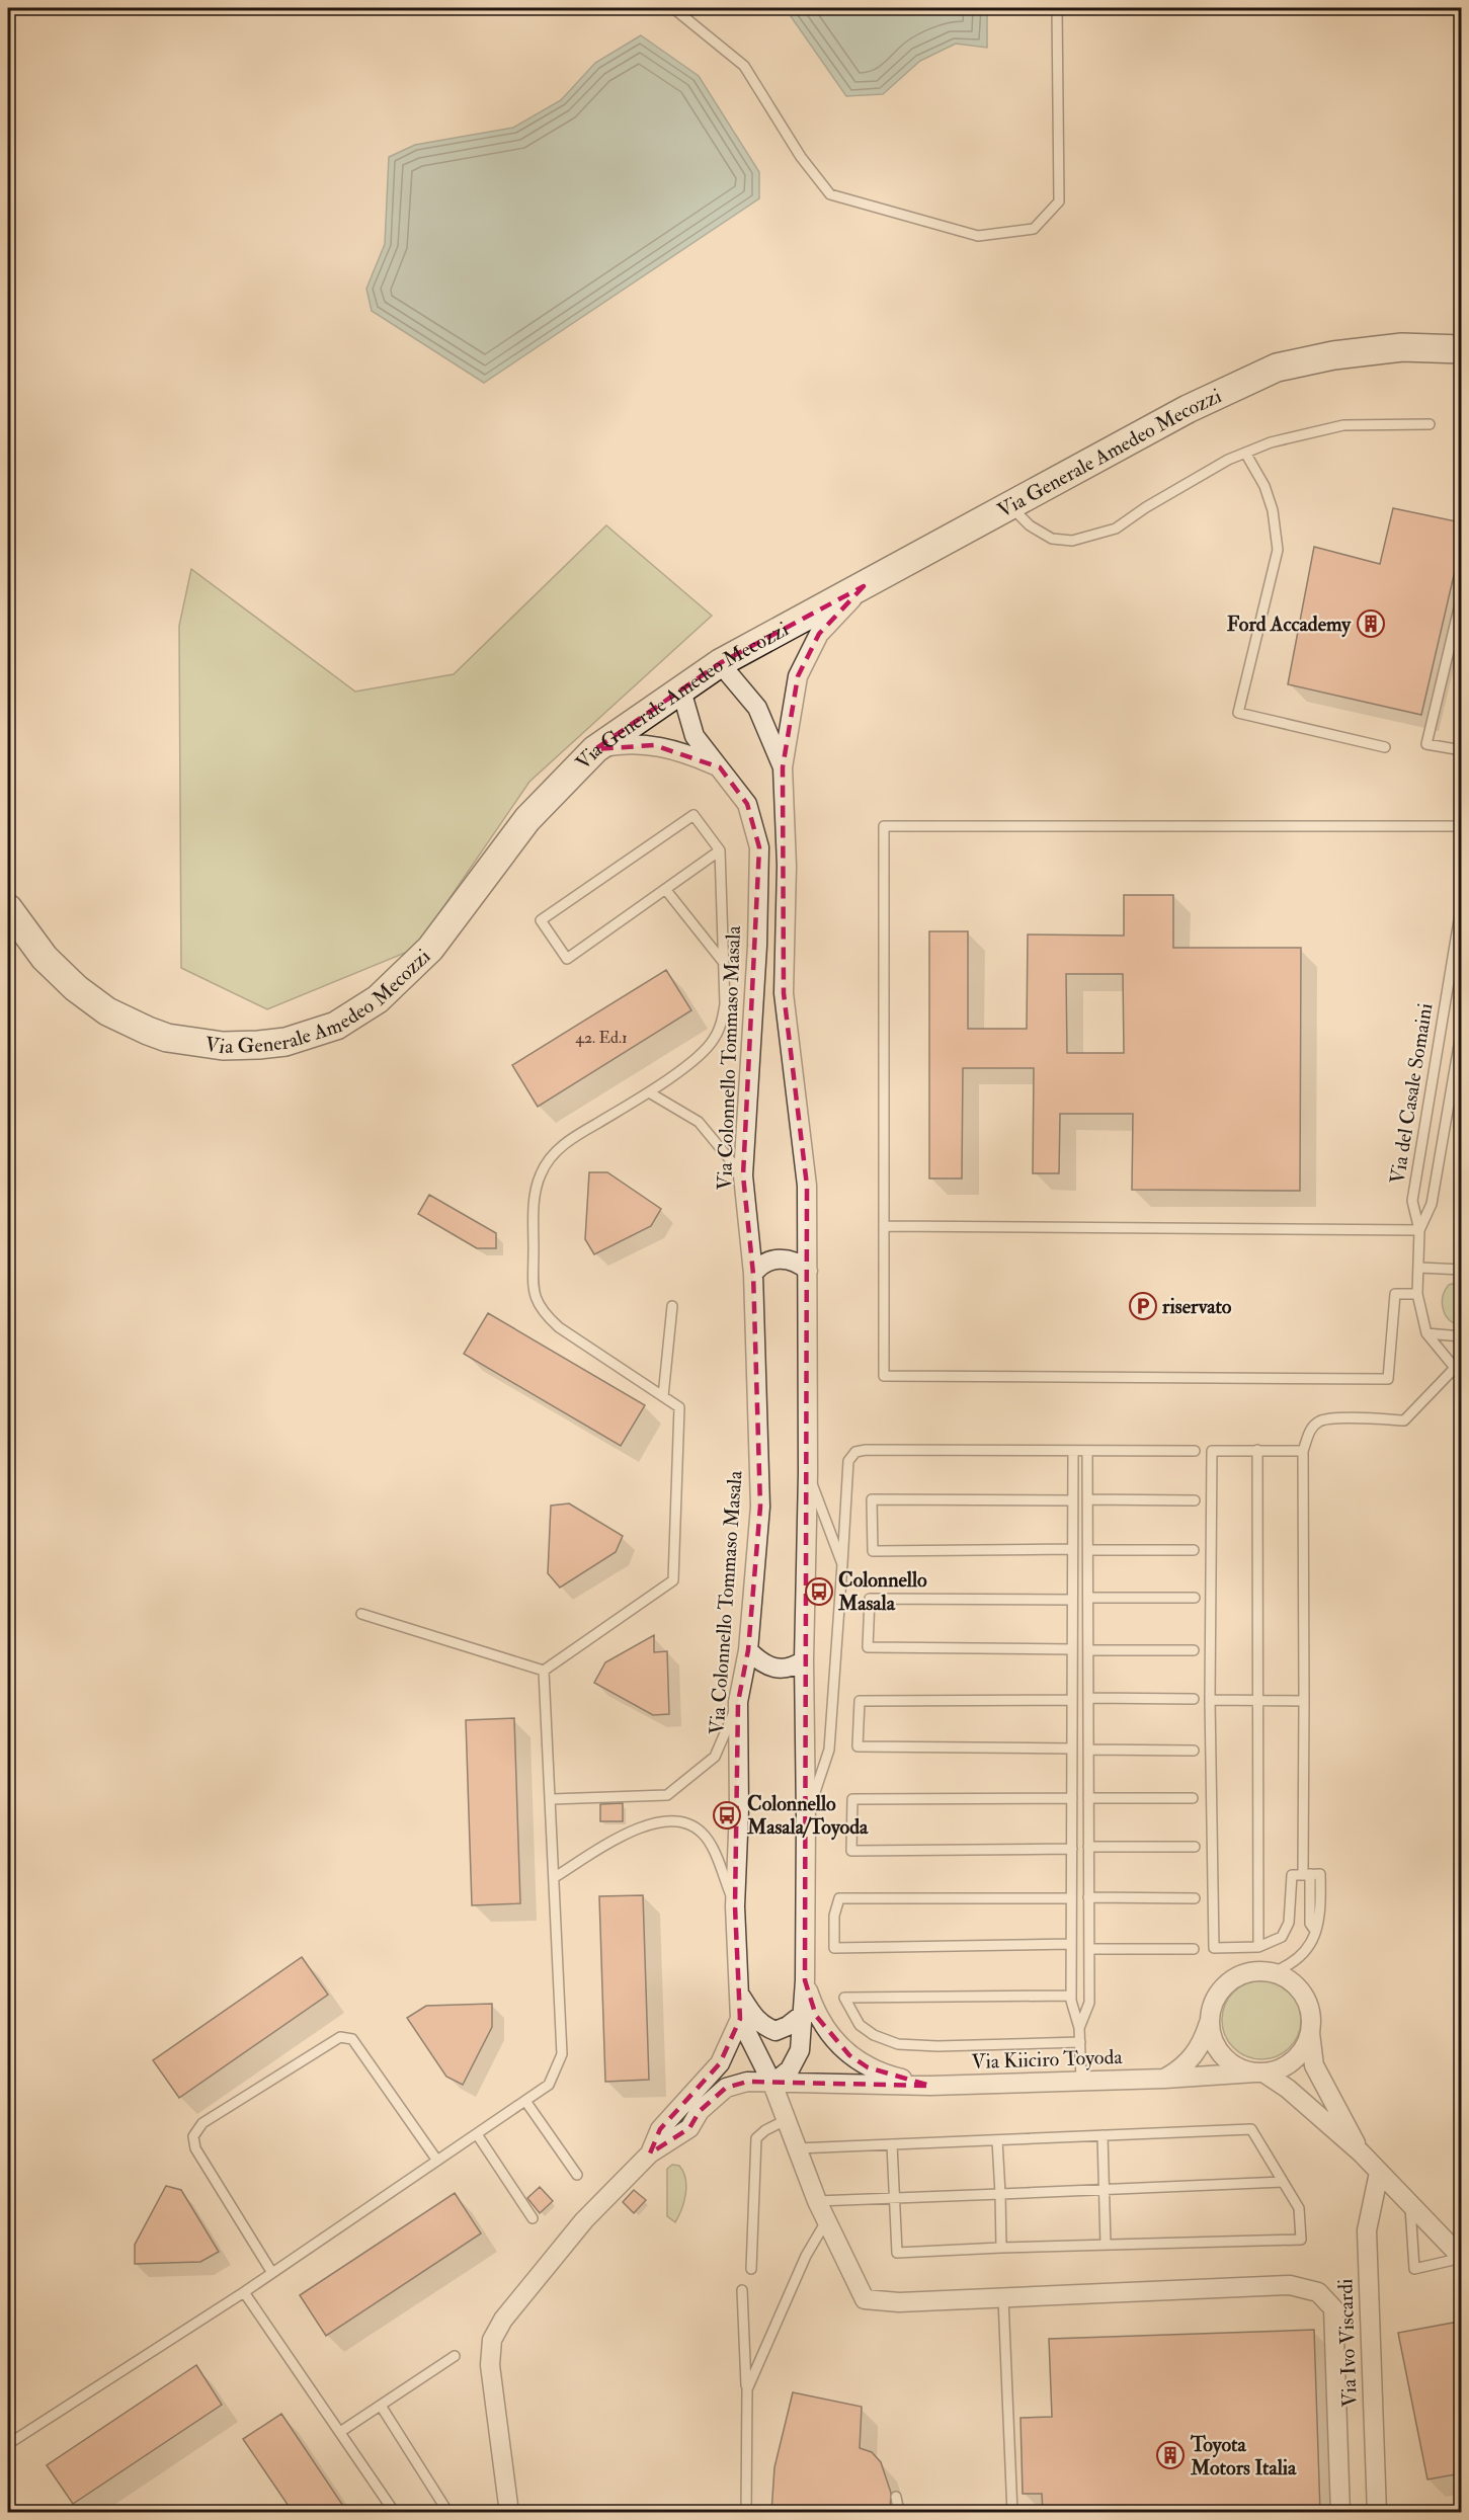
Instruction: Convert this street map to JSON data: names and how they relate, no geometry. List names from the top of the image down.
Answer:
{
  "streets": {
    "street": [
      "Via Generale Amedeo Mecozzi",
      "Via Colonnello Tommaso Masala",
      "Via Kiiciro Toyoda",
      "Via Ivo Viscardi"
    ],
    "lane": ["Via del Casale Somaini"]
  },
  "crossings": [
    ["Via Generale Amedeo Mecozzi", "Via Colonnello Tommaso Masala"],
    ["Via Colonnello Tommaso Masala", "Via Kiiciro Toyoda"]
  ],
  "places": {
    "building": ["Ford Accademy", "Toyota Motors Italia"],
    "parking": ["riservato"],
    "bus stop": ["Colonnello Masala", "Colonnello Masala/Toyoda"]
  },
  "house_numbers": ["42. Ed.1"]
}
